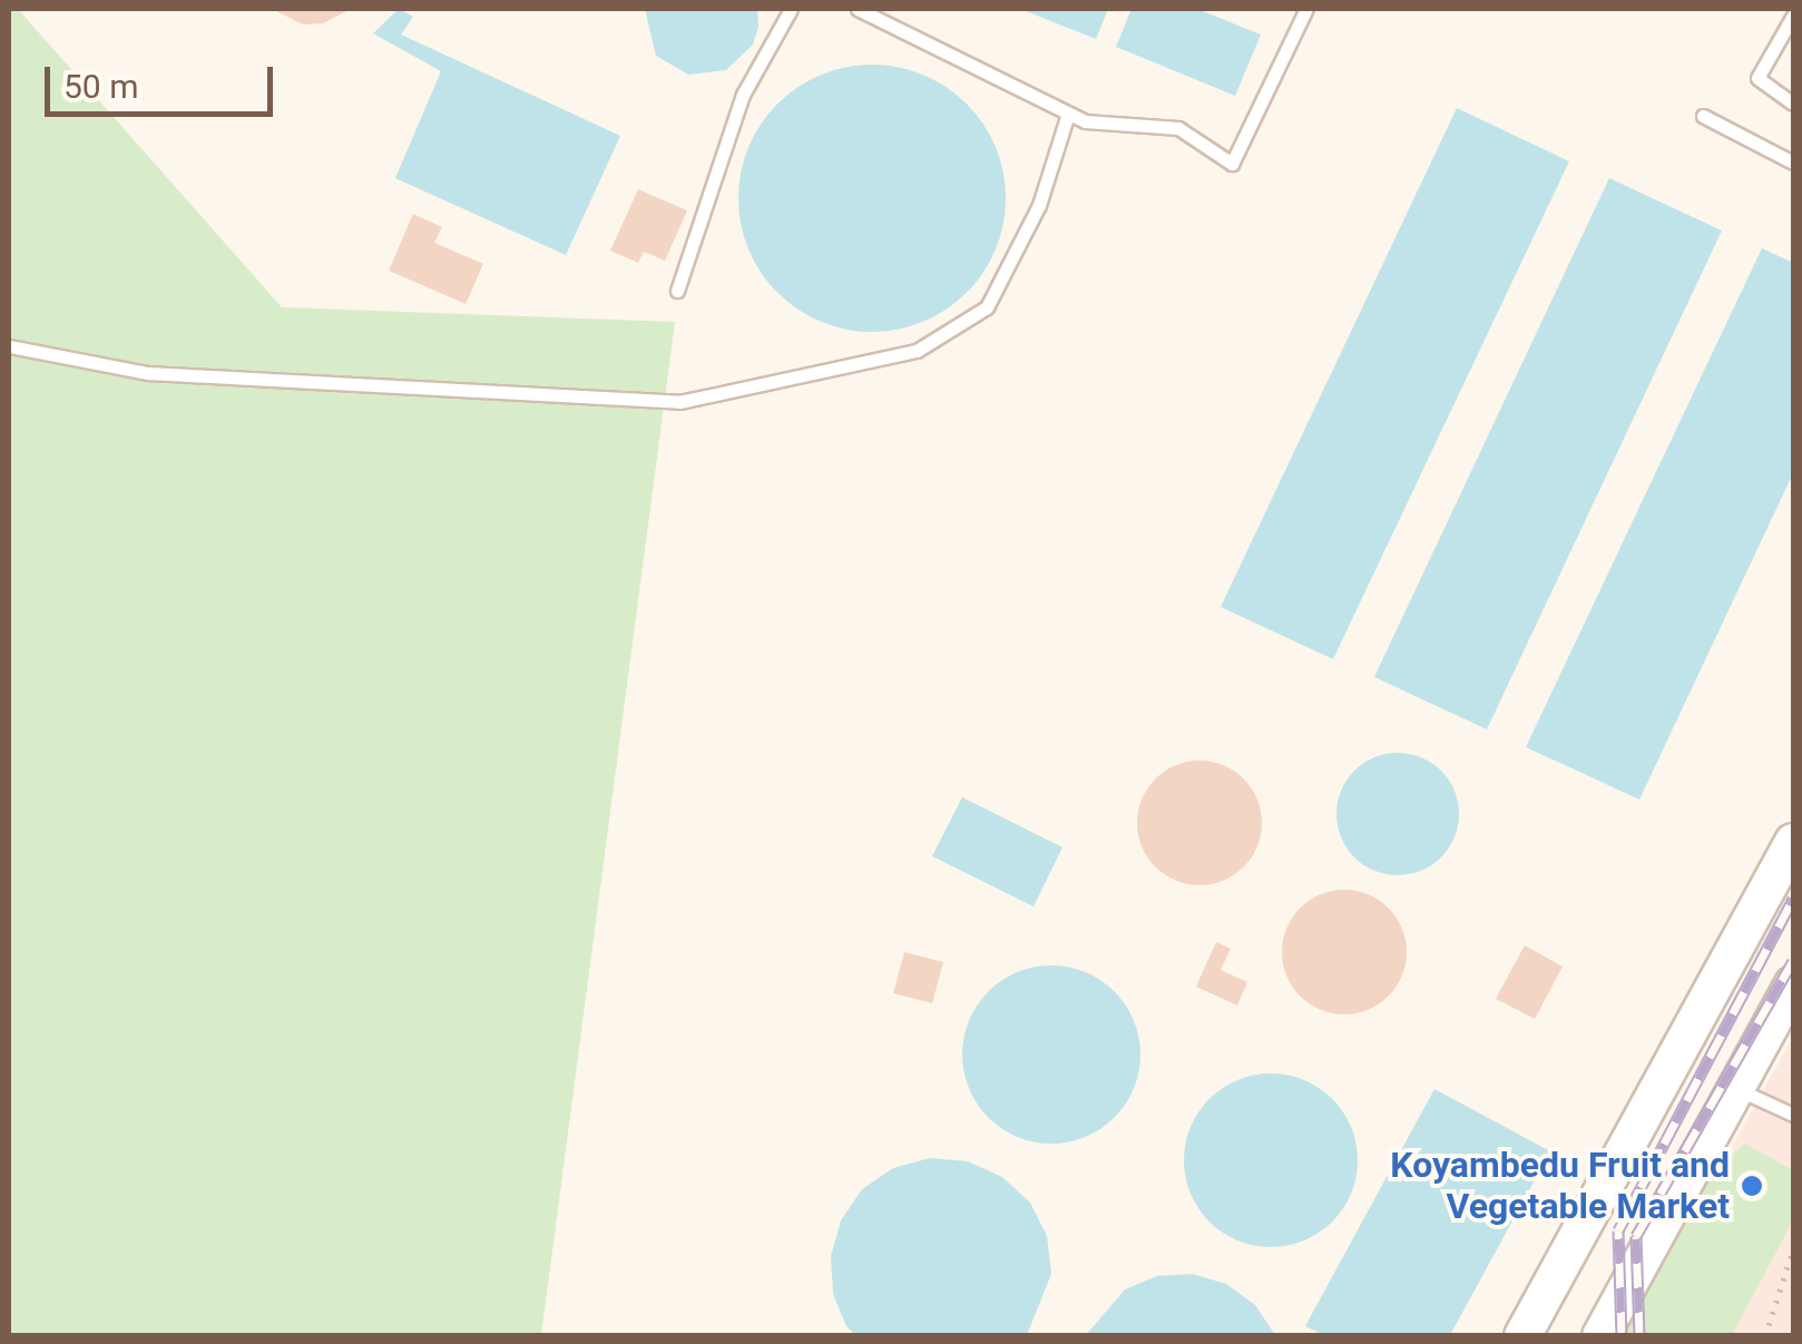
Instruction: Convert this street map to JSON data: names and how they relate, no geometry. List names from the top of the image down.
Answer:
{
  "places": ["Koyambedu Fruit and Vegetable Market"],
  "scale_bar": "50 m"
}
